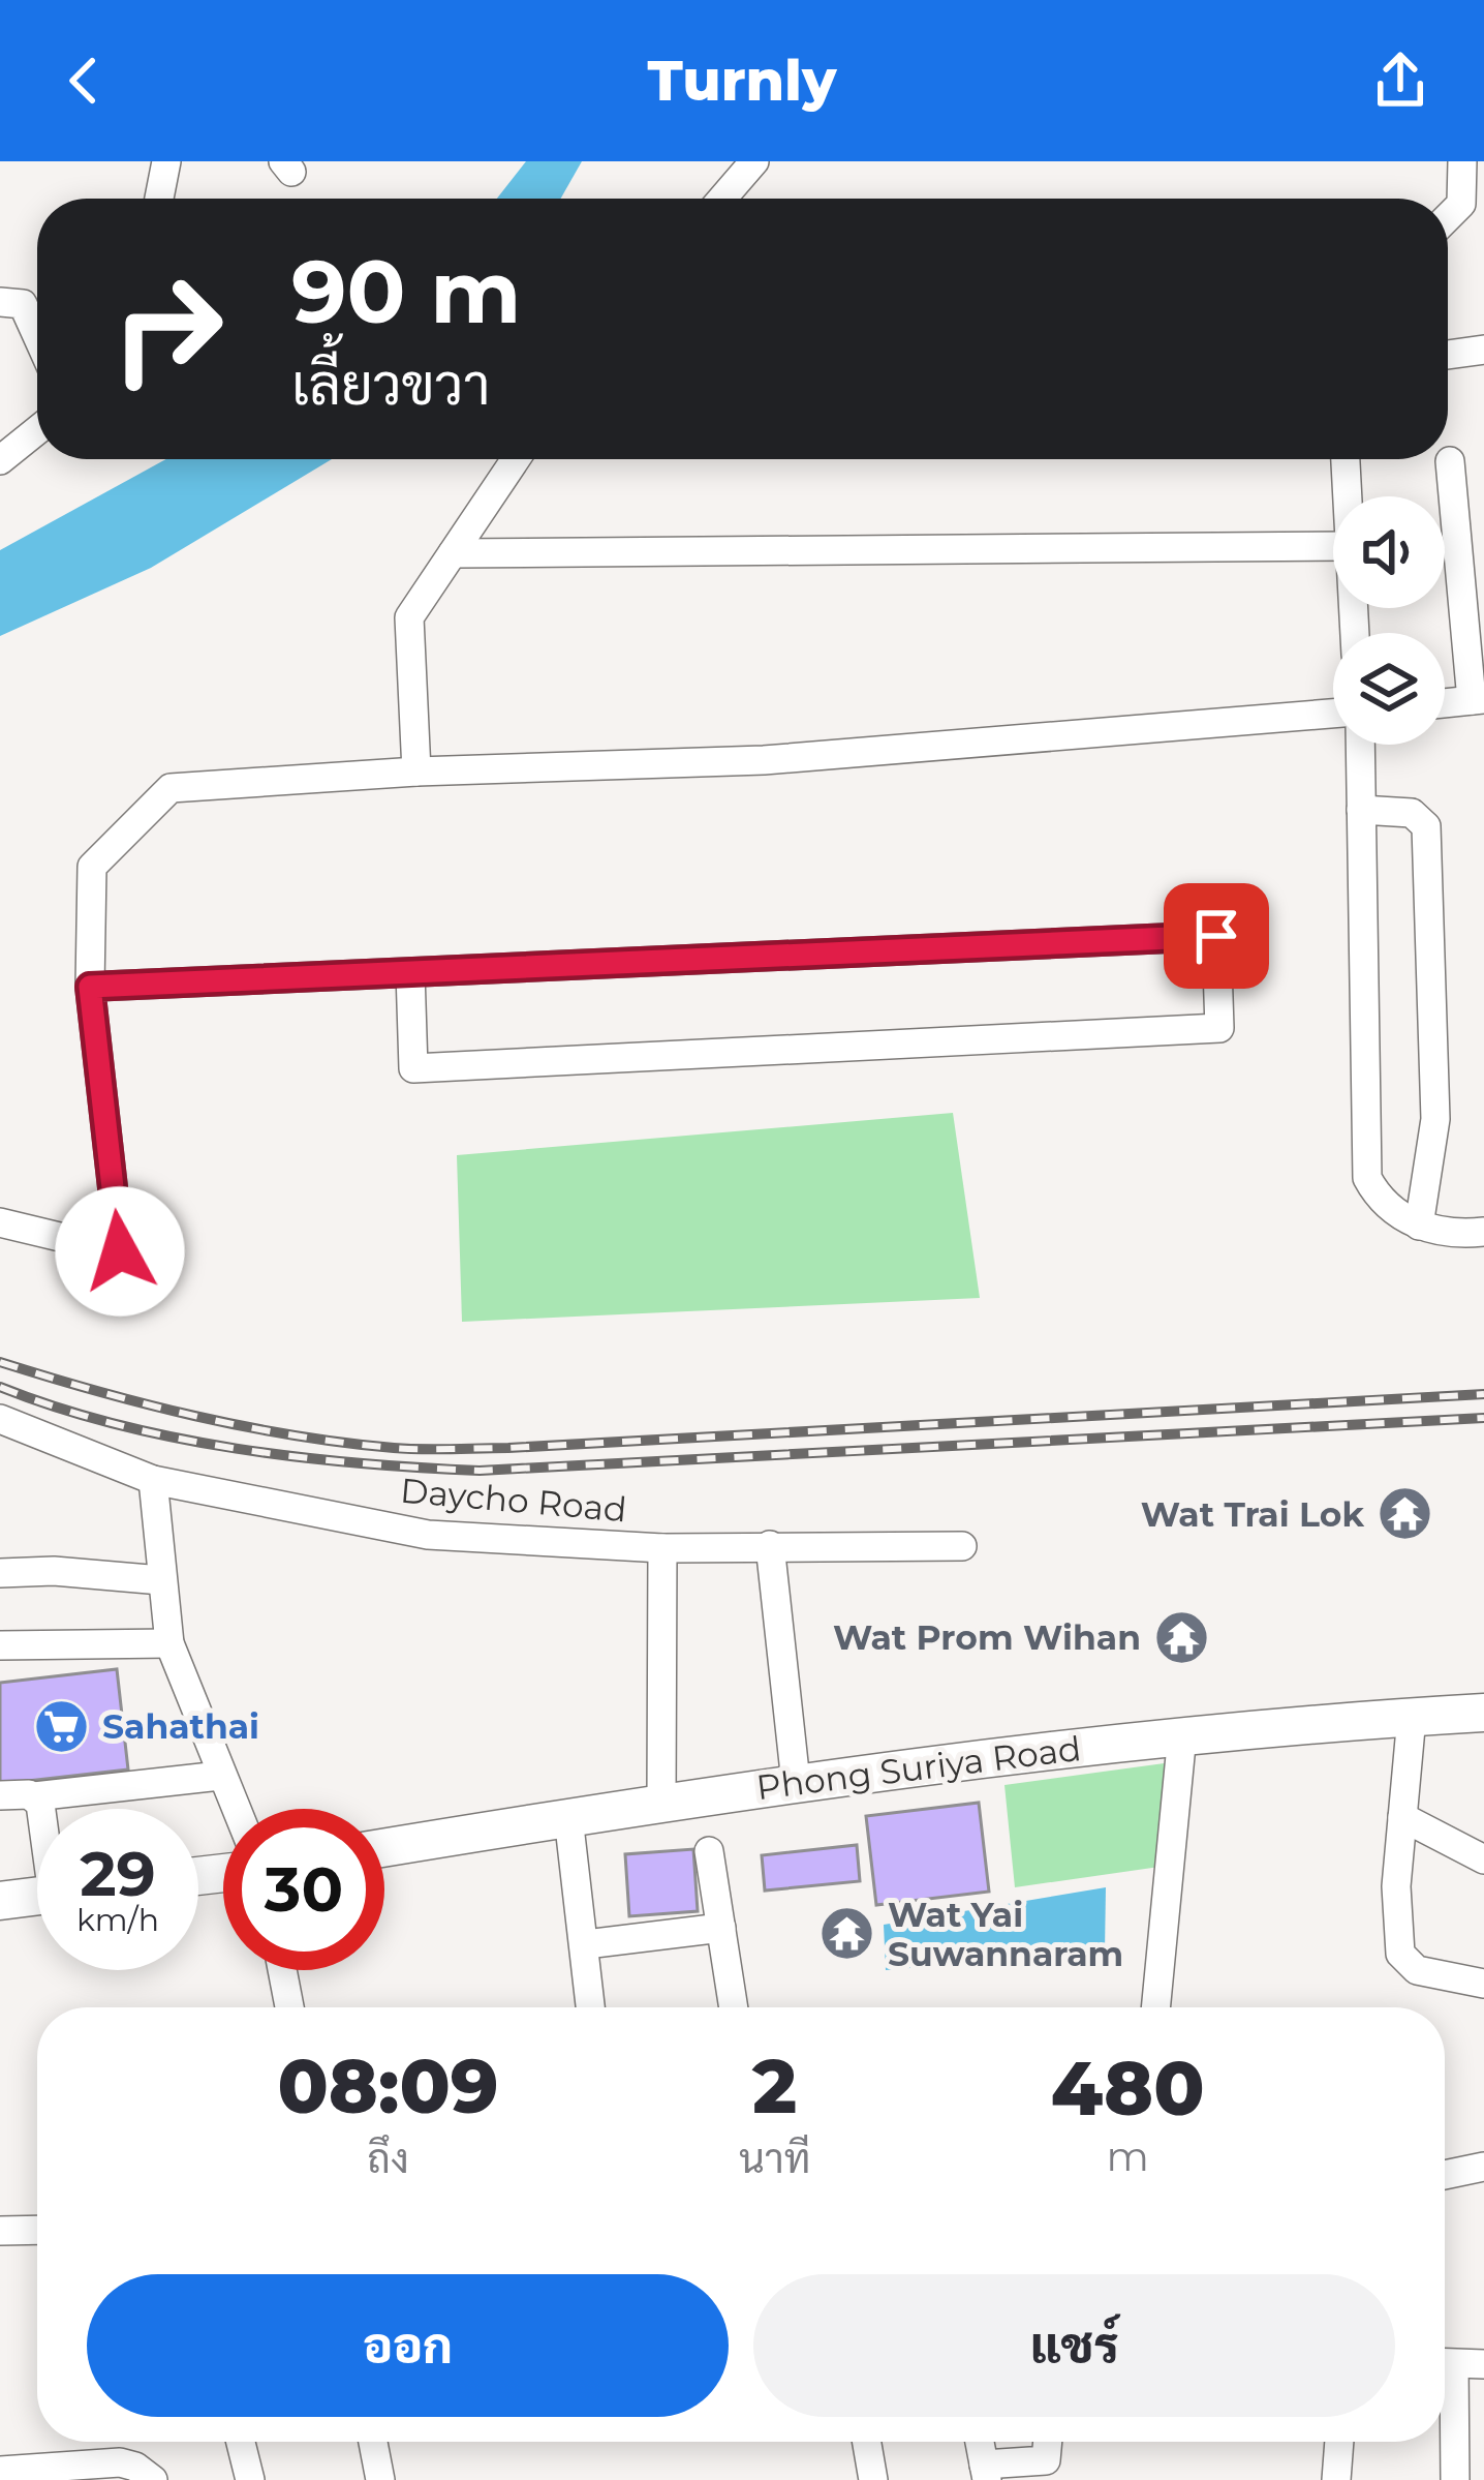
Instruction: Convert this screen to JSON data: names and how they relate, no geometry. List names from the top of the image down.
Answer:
{
  "streets": {
    "main road": ["Phong Suriya Road"],
    "street": ["Daycho Road"]
  },
  "places": {
    "temple": ["Wat Trai Lok", "Wat Prom Wihan", "Wat Yai Suwannaram"],
    "supermarket": ["Sahathai"]
  },
  "page": {
    "header": "Turnly",
    "turn": ["90 m", "เลี้ยวขวา"],
    "speed": "29 km/h",
    "limit": "30",
    "eta": [
      "08:09",
      "ถึง",
      "2",
      "นาที",
      "480",
      "m"
    ],
    "buttons": ["ออก", "แชร์"]
  }
}
